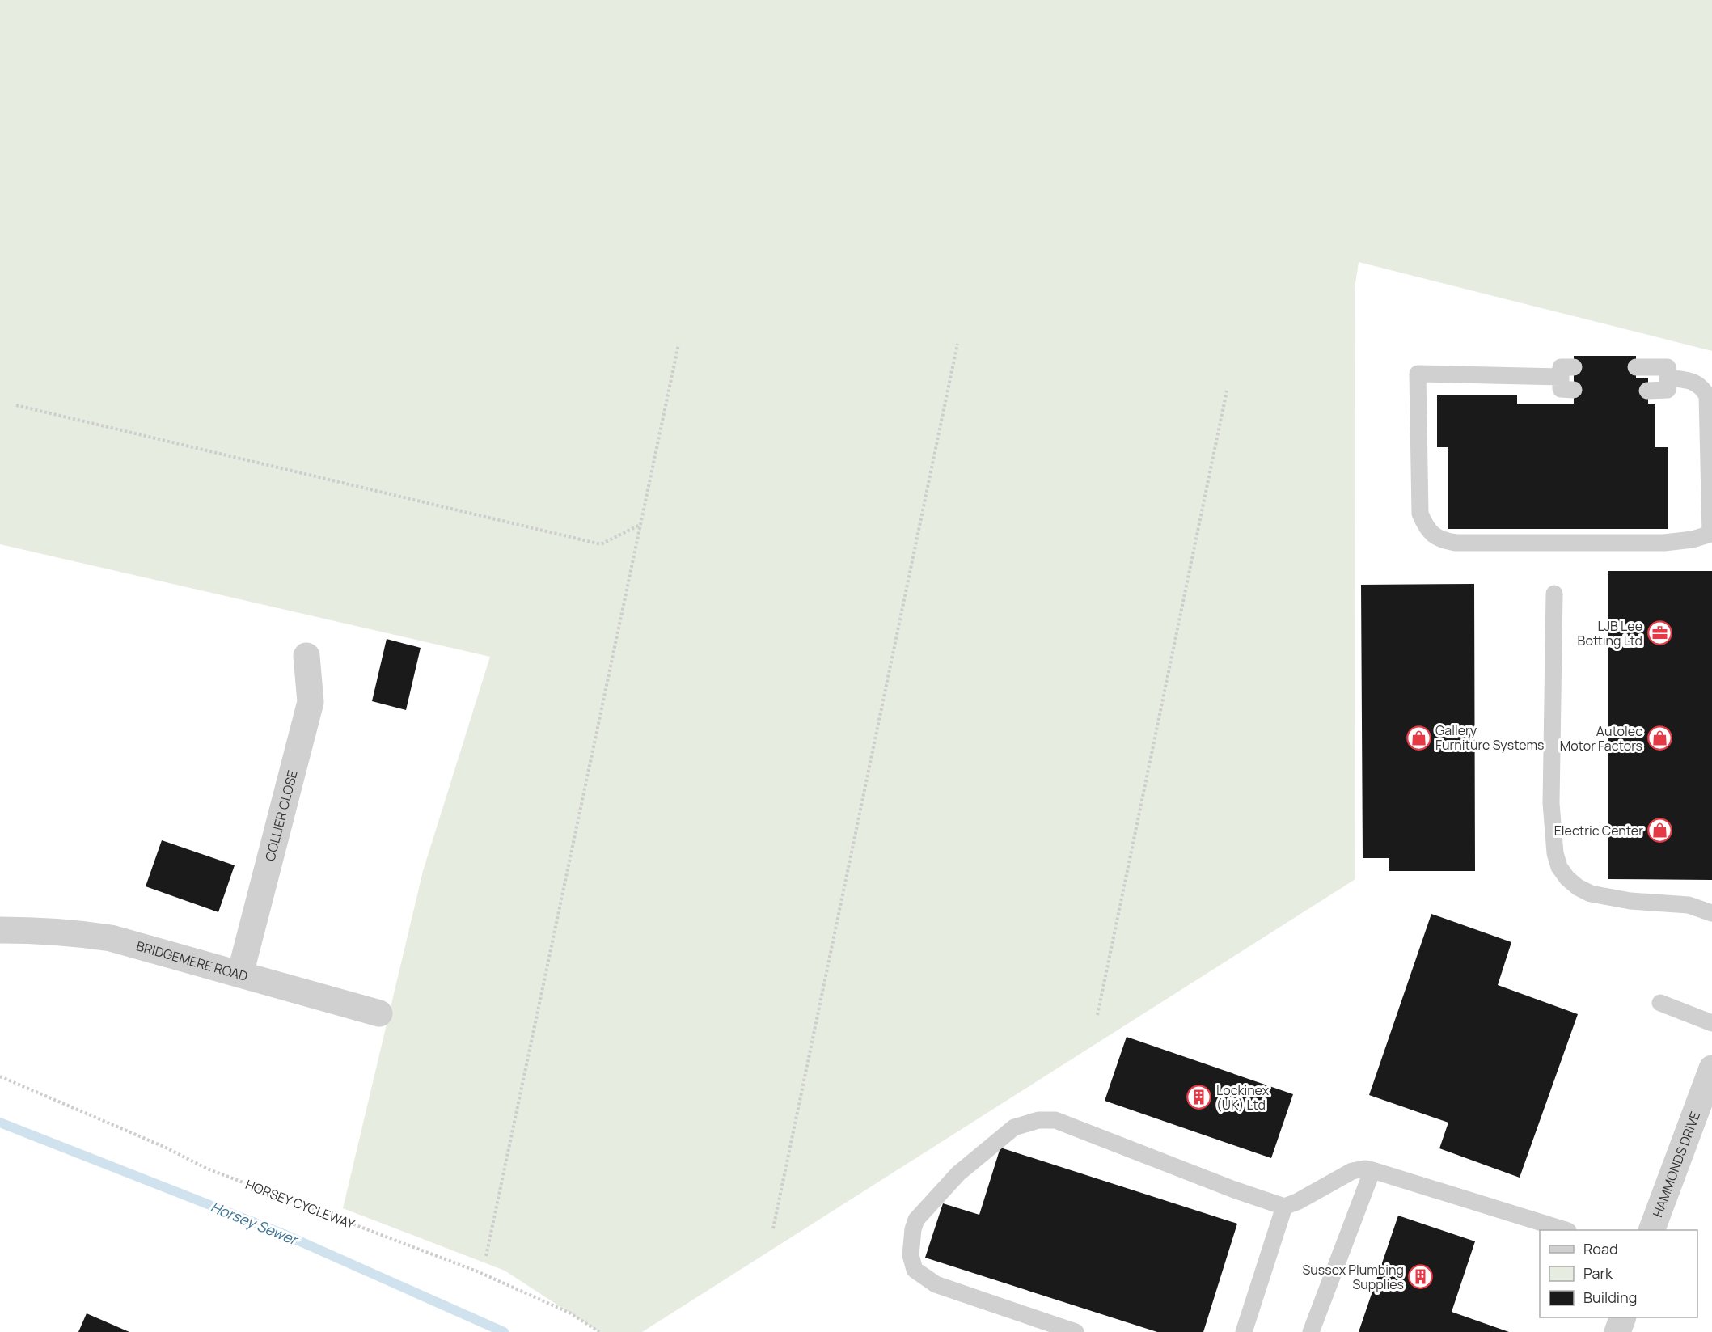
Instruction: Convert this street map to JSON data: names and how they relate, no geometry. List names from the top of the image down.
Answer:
{
  "streets": {
    "street": ["COLLIER CLOSE", "BRIDGEMERE ROAD", "HAMMONDS DRIVE"],
    "path": ["HORSEY CYCLEWAY"]
  },
  "crossings": [
    ["COLLIER CLOSE", "BRIDGEMERE ROAD"]
  ],
  "water": ["Horsey Sewer"],
  "places": {
    "office": ["LJB Lee Botting Ltd"],
    "shop": ["Gallery Furniture Systems", "Autolec Motor Factors", "Electric Center"],
    "building": ["Lockinex (UK) Ltd", "Sussex Plumbing Supplies"]
  },
  "legend": ["Road", "Park", "Building"]
}
